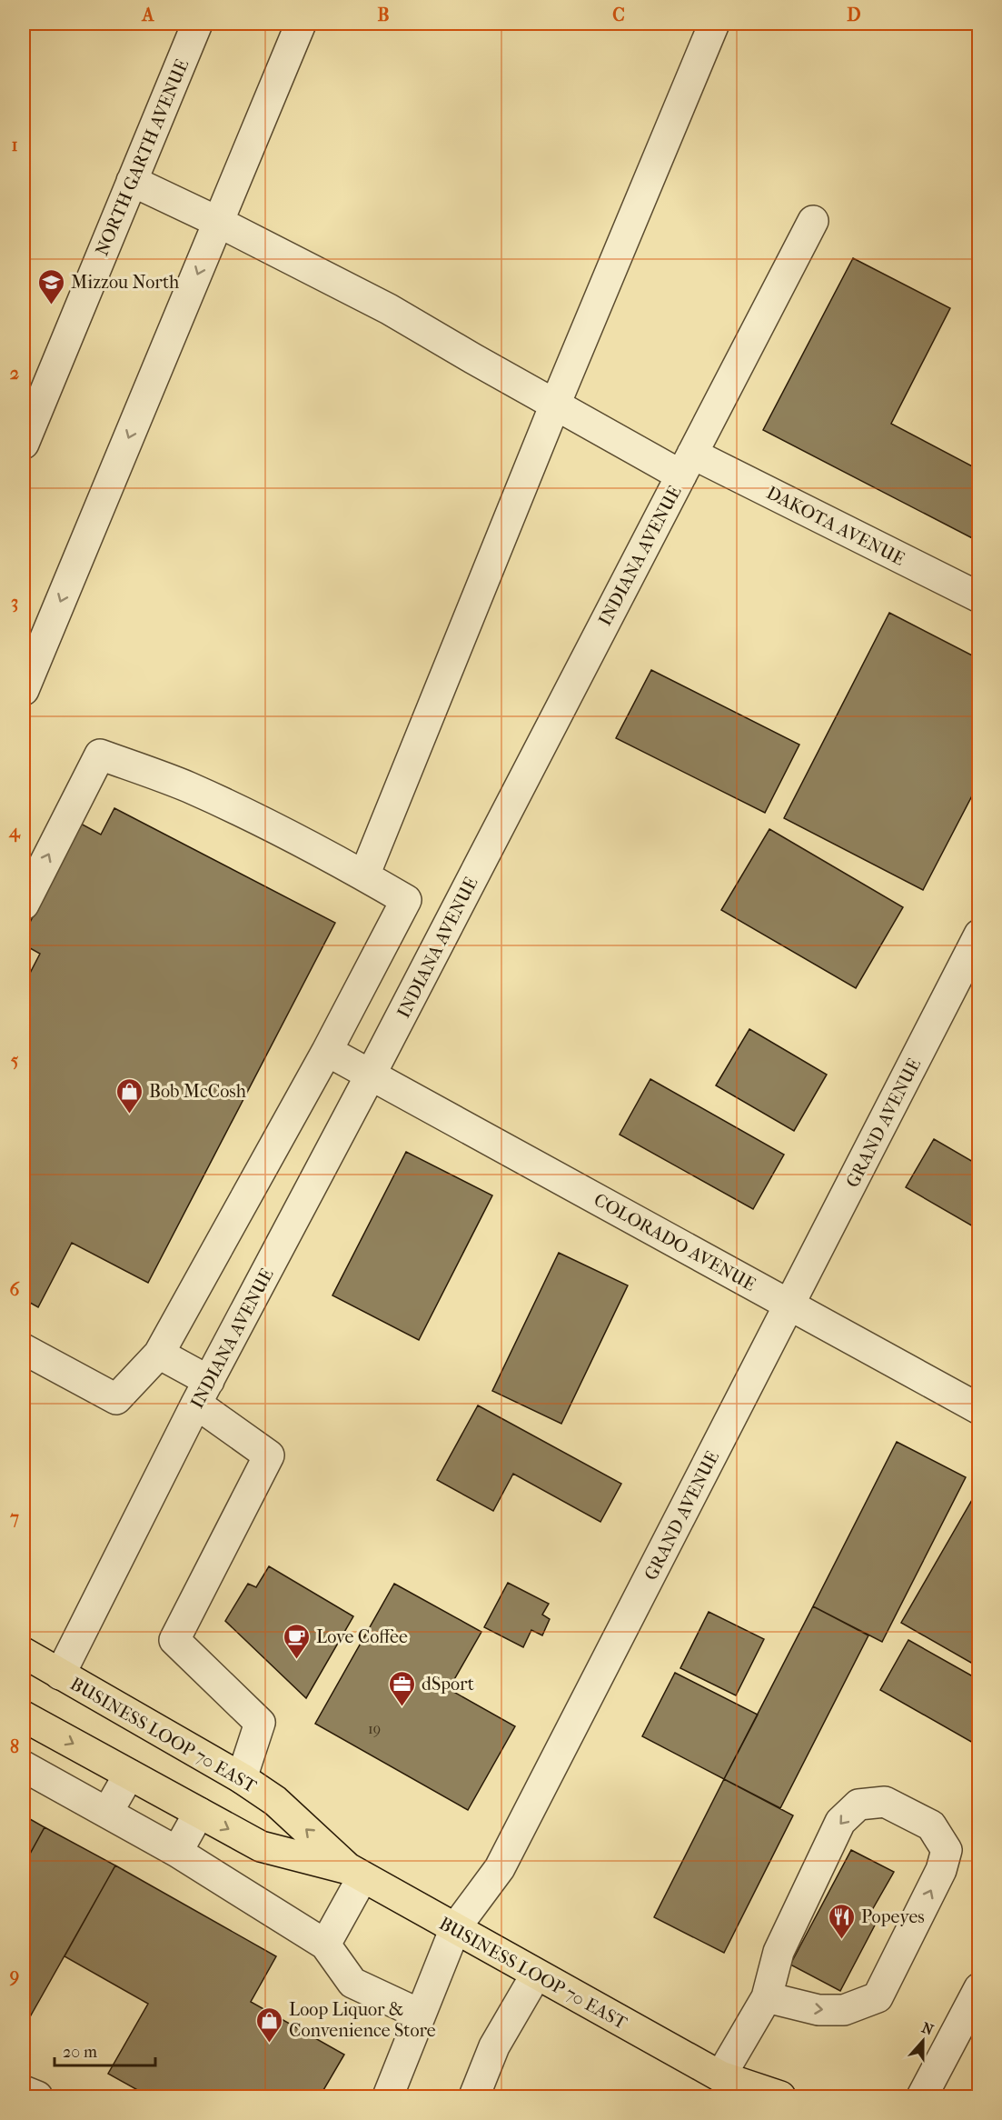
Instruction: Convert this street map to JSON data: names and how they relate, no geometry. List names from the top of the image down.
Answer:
{
  "streets": {
    "main road": ["BUSINESS LOOP 70 EAST"],
    "street": [
      "NORTH GARTH AVENUE",
      "DAKOTA AVENUE",
      "INDIANA AVENUE",
      "GRAND AVENUE",
      "COLORADO AVENUE"
    ]
  },
  "crossings": [
    ["NORTH GARTH AVENUE", "DAKOTA AVENUE"],
    ["DAKOTA AVENUE", "INDIANA AVENUE"],
    ["INDIANA AVENUE", "COLORADO AVENUE"],
    ["INDIANA AVENUE", "BUSINESS LOOP 70 EAST"],
    ["GRAND AVENUE", "COLORADO AVENUE"],
    ["GRAND AVENUE", "BUSINESS LOOP 70 EAST"]
  ],
  "places": {
    "school or university": ["Mizzou North"],
    "shop": ["Bob McCosh", "Loop Liquor & Convenience Store"],
    "cafe": ["Love Coffee"],
    "office": ["dSport"],
    "restaurant": ["Popeyes"]
  },
  "house_numbers": ["19"],
  "scale_bar": "20 m",
  "north": "top",
  "grid": {
    "columns": [
      "A",
      "B",
      "C",
      "D"
    ],
    "rows": [
      "1",
      "2",
      "3",
      "4",
      "5",
      "6",
      "7",
      "8",
      "9"
    ]
  }
}
